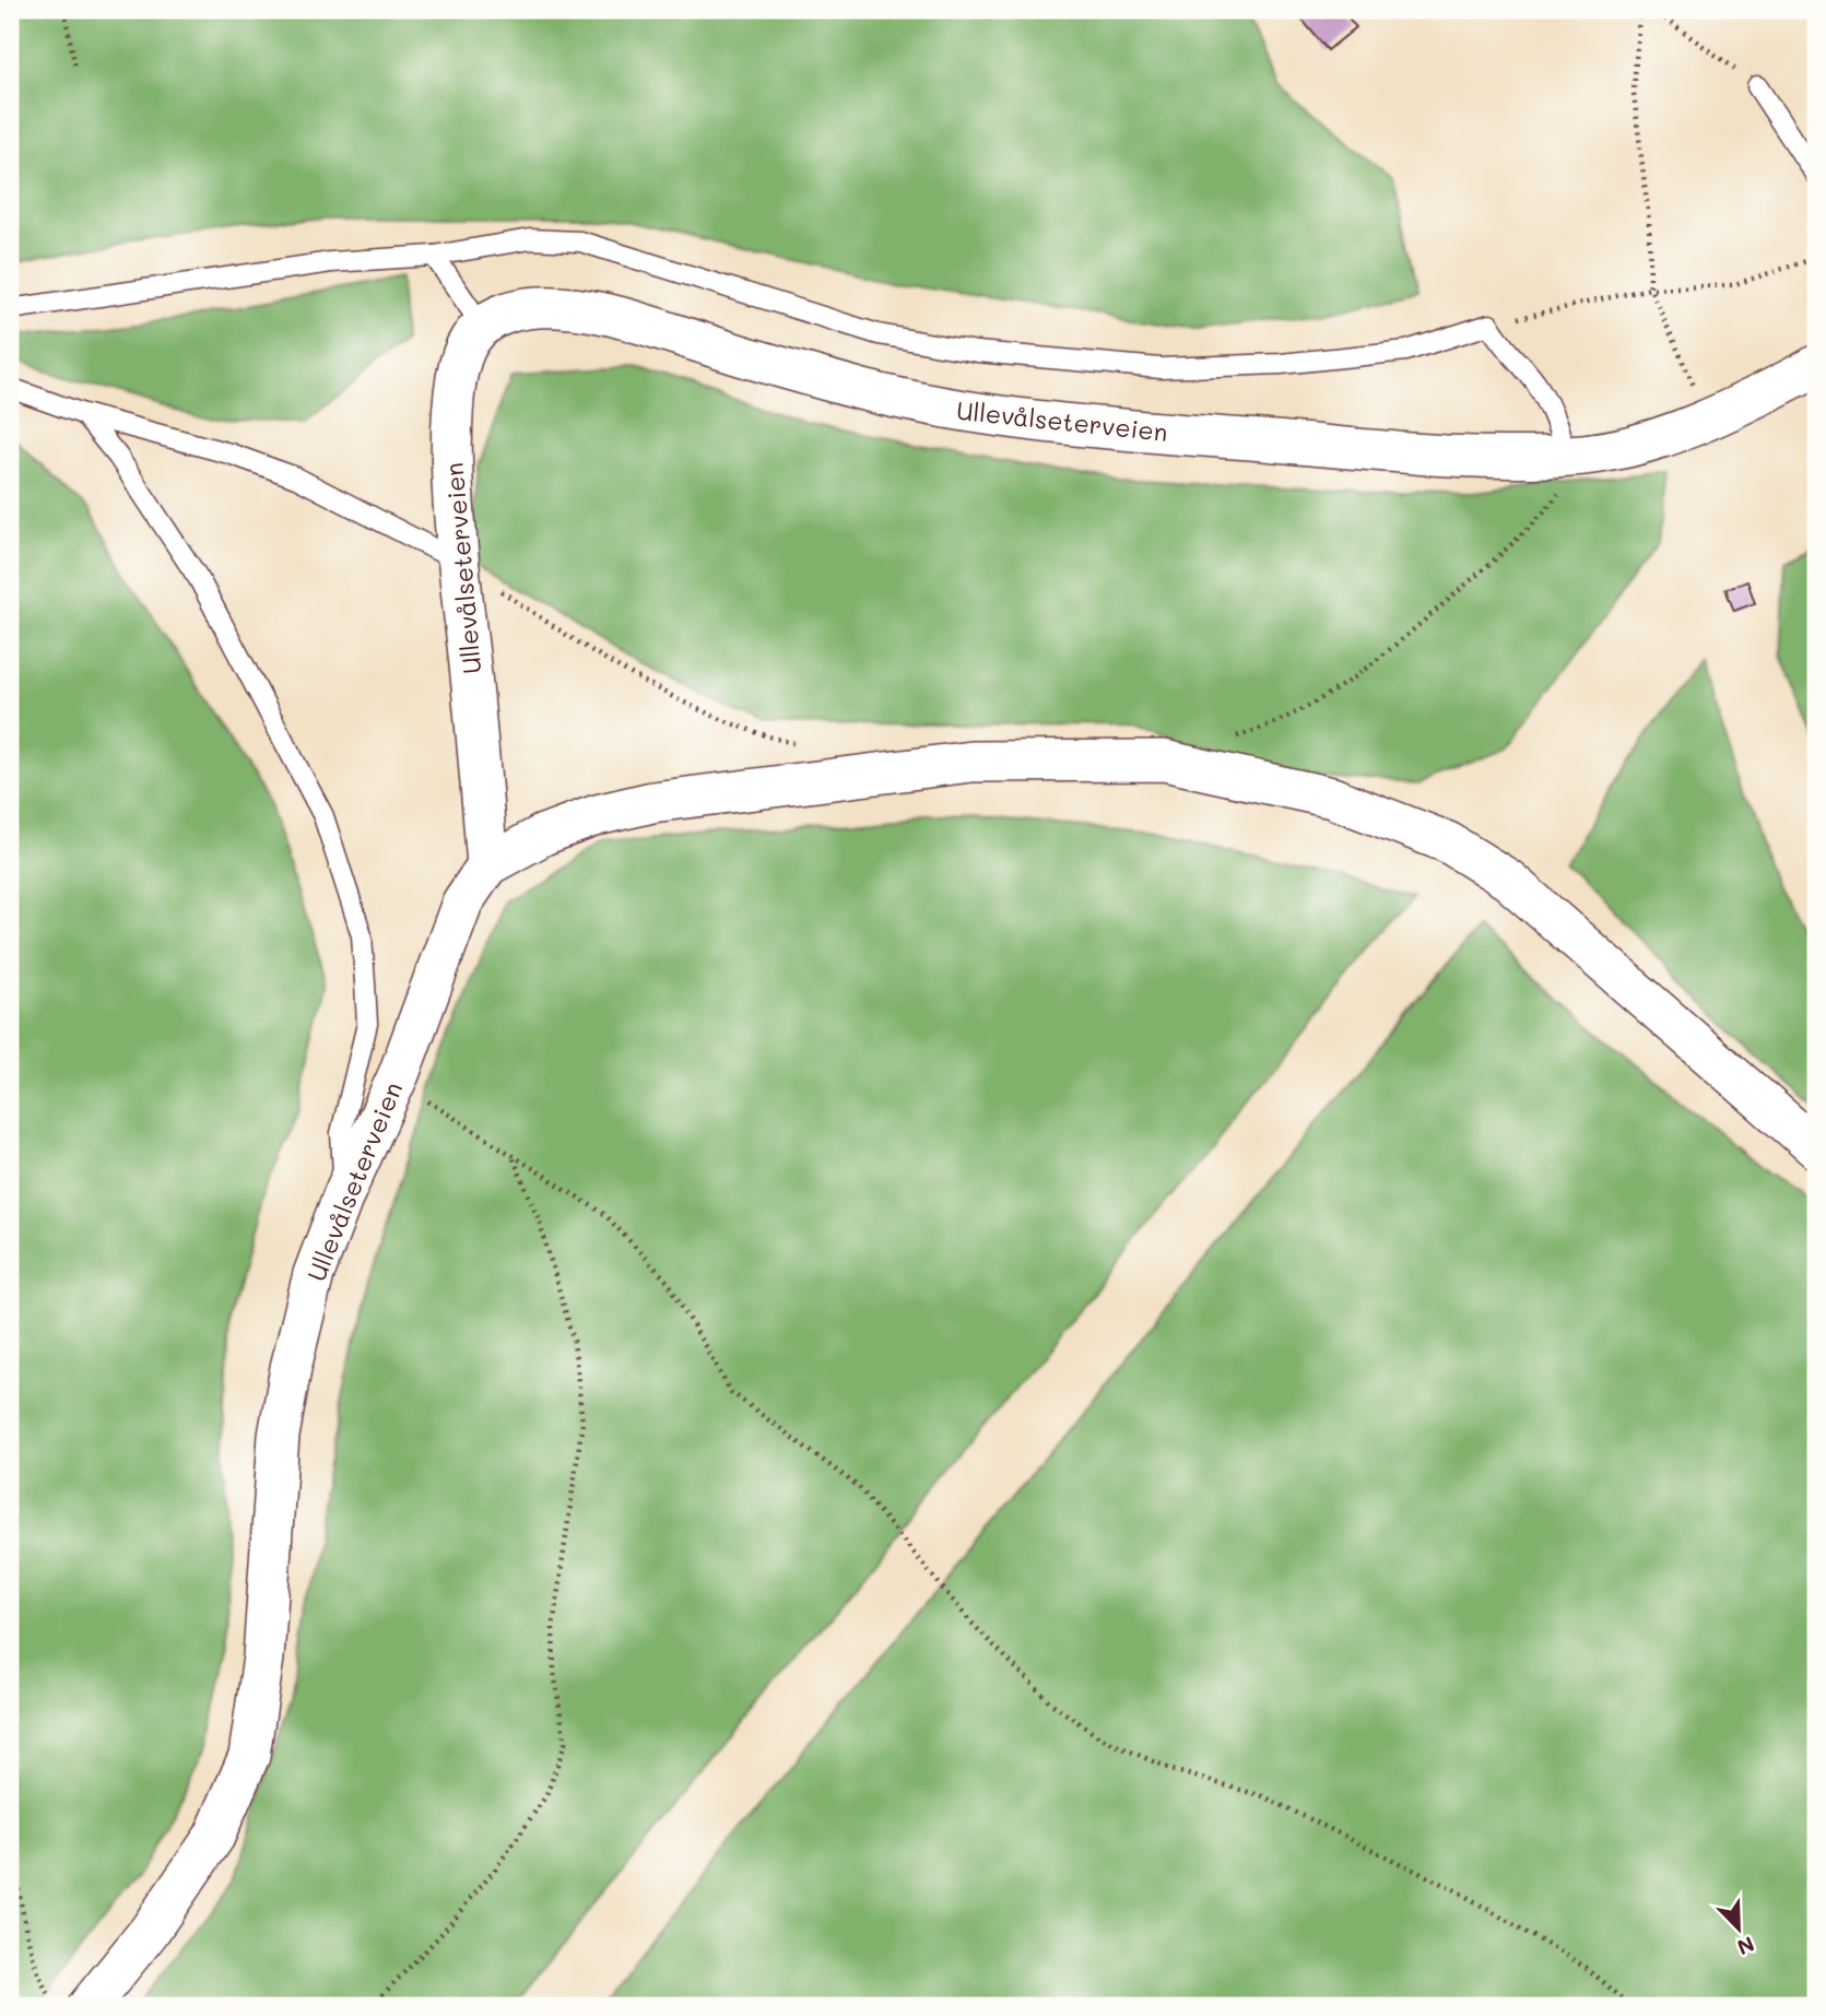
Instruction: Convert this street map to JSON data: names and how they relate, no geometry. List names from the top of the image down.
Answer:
{
  "streets": {
    "street": ["Ullevålseterveien"]
  },
  "north": "bottom right"
}
